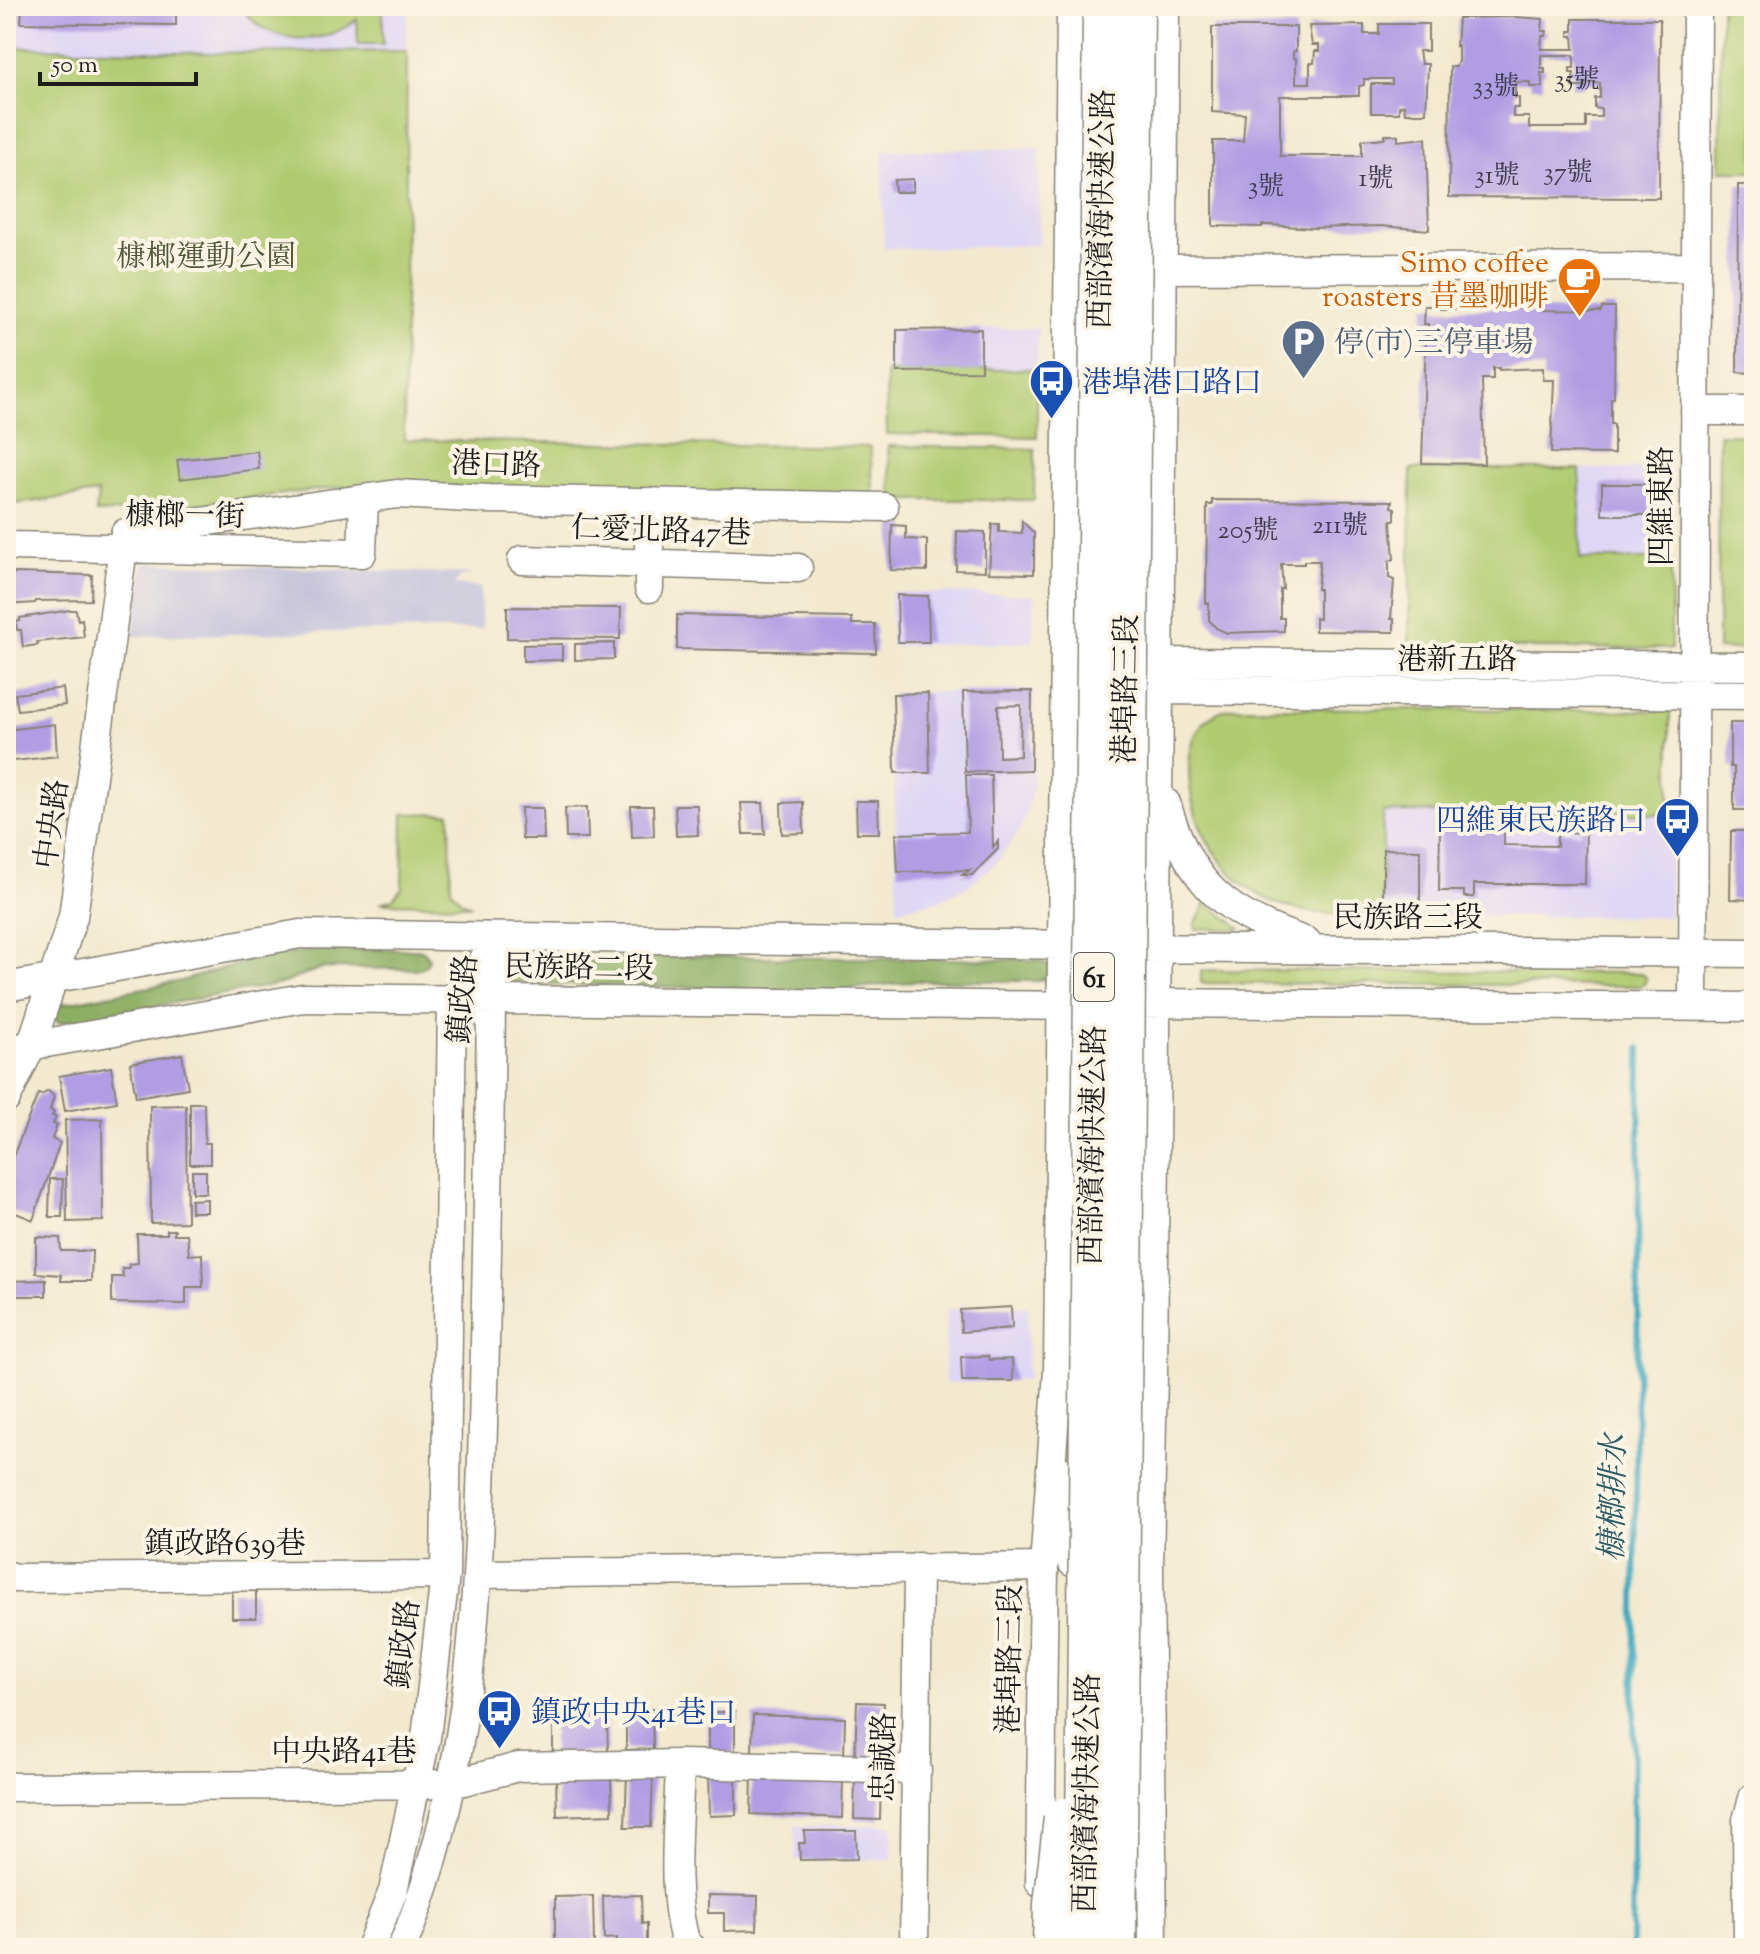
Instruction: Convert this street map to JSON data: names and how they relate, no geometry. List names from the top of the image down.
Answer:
{
  "streets": {
    "highway": ["西部濱海快速公路", "61"],
    "street": [
      "港口路",
      "四維東路",
      "槺榔一街",
      "仁愛北路47巷",
      "港新五路",
      "港埠路三段",
      "中央路",
      "民族路三段",
      "民族路二段",
      "鎮政路",
      "鎮政路639巷",
      "中央路41巷",
      "忠誠路"
    ]
  },
  "crossings": [
    ["港口路", "槺榔一街"],
    ["港口路", "中央路"],
    ["四維東路", "港新五路"],
    ["四維東路", "民族路三段"],
    ["槺榔一街", "中央路"],
    ["港新五路", "港埠路三段"],
    ["港埠路三段", "民族路三段"],
    ["港埠路三段", "民族路二段"],
    ["中央路", "民族路二段"],
    ["民族路三段", "民族路二段"],
    ["民族路二段", "鎮政路"],
    ["鎮政路", "鎮政路639巷"],
    ["鎮政路", "中央路41巷"],
    ["中央路41巷", "忠誠路"]
  ],
  "water": ["槺榔排水"],
  "parks": ["槺榔運動公園"],
  "places": {
    "cafe": ["Simo coffee roasters 昔墨咖啡"],
    "parking": ["停(市)三停車場"],
    "bus stop": ["港埠港口路口", "四維東民族路口", "鎮政中央41巷口"]
  },
  "house_numbers": [
    "35號",
    "33號",
    "37號",
    "31號",
    "1號",
    "3號",
    "211號",
    "205號"
  ],
  "scale_bar": "50 m"
}
